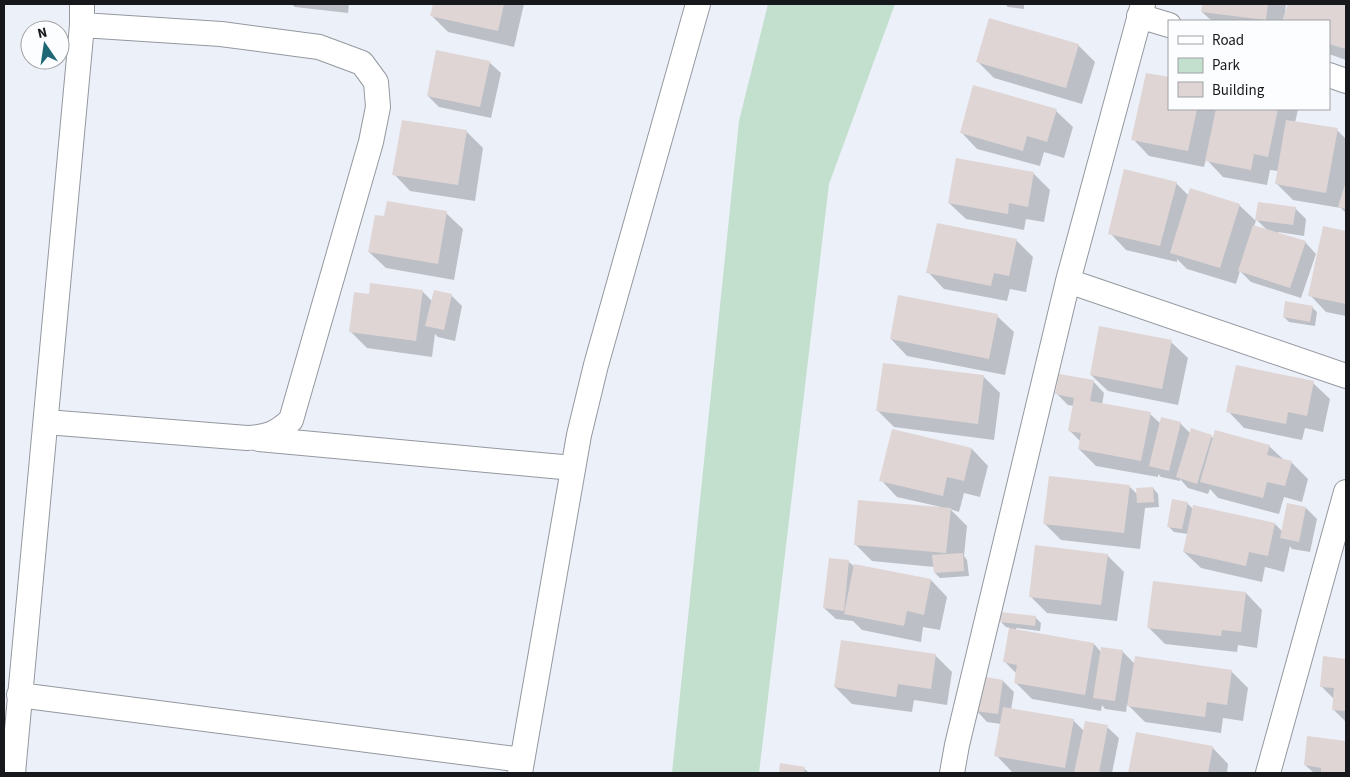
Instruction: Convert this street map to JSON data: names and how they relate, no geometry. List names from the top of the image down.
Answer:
{
  "legend": ["Road", "Park", "Building"],
  "north": "top"
}
